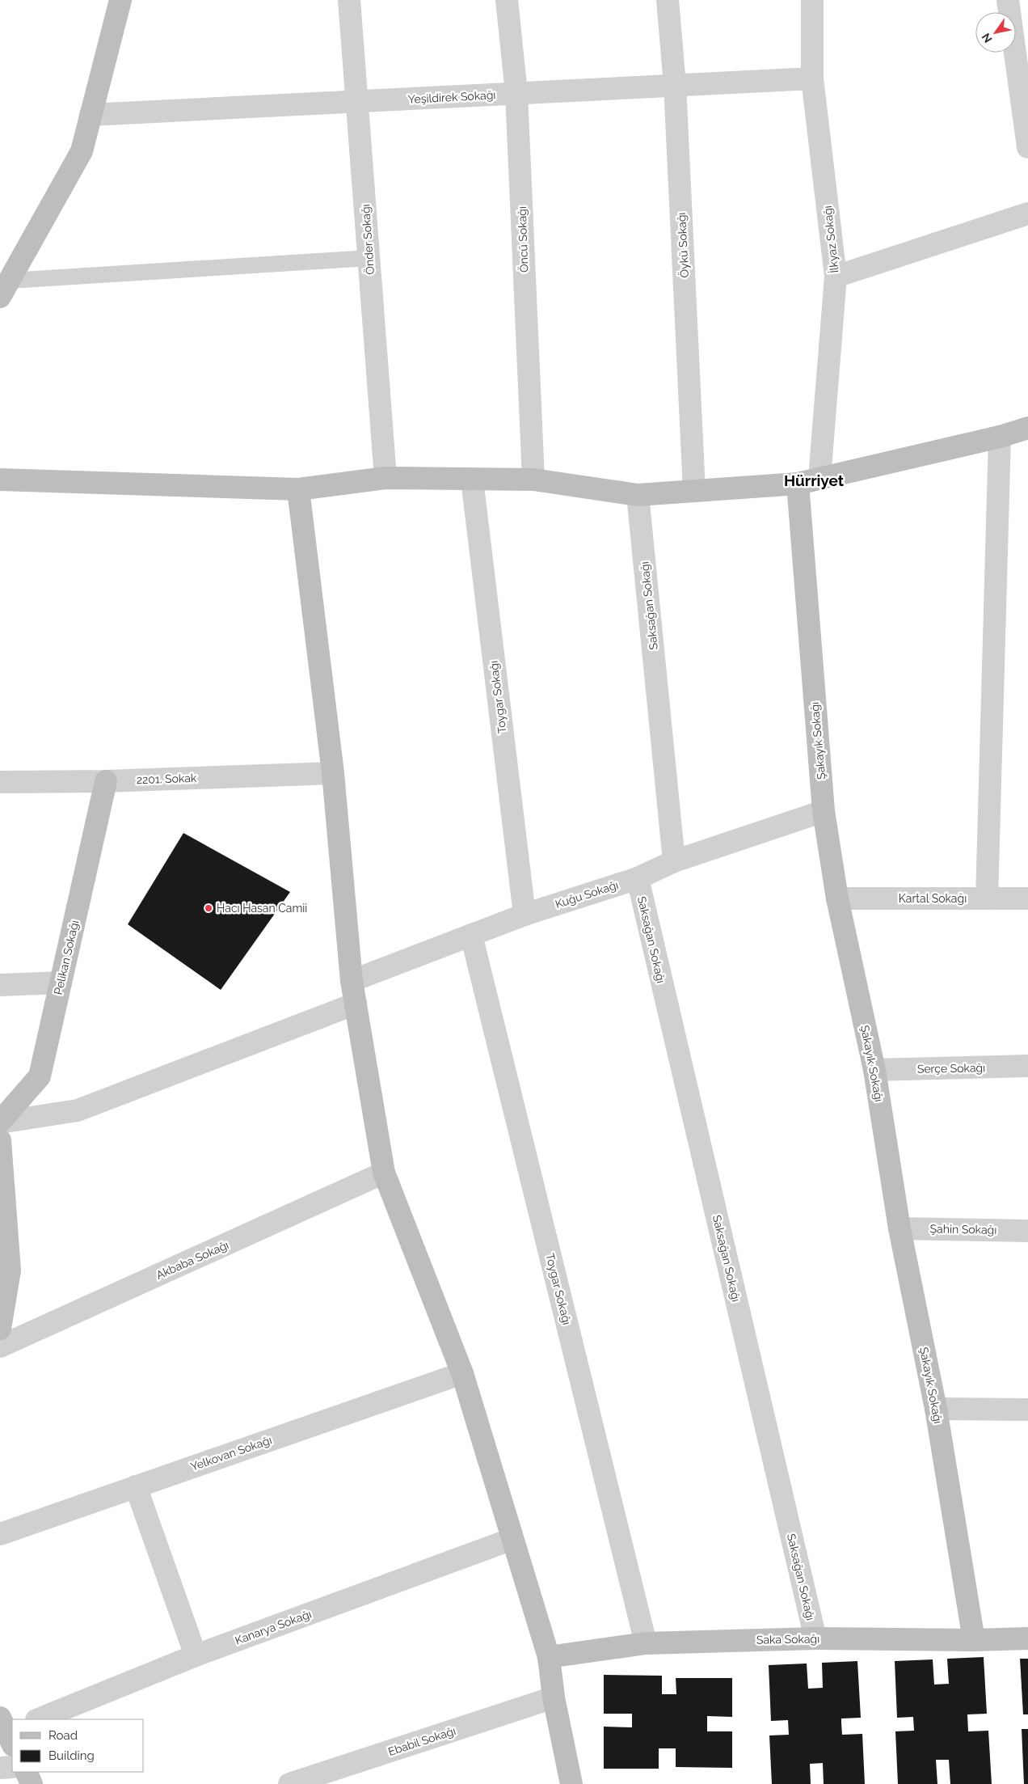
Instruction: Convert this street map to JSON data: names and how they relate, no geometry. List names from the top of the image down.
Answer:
{
  "streets": {
    "street": [
      "Yeşildirek Sokağı",
      "Önder Sokağı",
      "Öncü Sokağı",
      "İlkyaz Sokağı",
      "Öykü Sokağı",
      "Saksağan Sokağı",
      "Toygar Sokağı",
      "Şakayık Sokağı",
      "2201. Sokak",
      "Kuğu Sokağı",
      "Kartal Sokağı",
      "Pelikan Sokağı",
      "Serçe Sokağı",
      "Şahin Sokağı",
      "Akbaba Sokağı",
      "Yelkovan Sokağı",
      "Kanarya Sokağı",
      "Saka Sokağı",
      "Ebabil Sokağı"
    ]
  },
  "crossings": [
    ["Yeşildirek Sokağı", "Önder Sokağı"],
    ["Yeşildirek Sokağı", "Öncü Sokağı"],
    ["Yeşildirek Sokağı", "İlkyaz Sokağı"],
    ["Yeşildirek Sokağı", "Öykü Sokağı"],
    ["Saksağan Sokağı", "Kuğu Sokağı"],
    ["Saksağan Sokağı", "Saka Sokağı"],
    ["Toygar Sokağı", "Kuğu Sokağı"],
    ["Toygar Sokağı", "Saka Sokağı"],
    ["Şakayık Sokağı", "Kuğu Sokağı"],
    ["Şakayık Sokağı", "Kartal Sokağı"],
    ["Şakayık Sokağı", "Serçe Sokağı"],
    ["Şakayık Sokağı", "Şahin Sokağı"],
    ["Şakayık Sokağı", "Saka Sokağı"],
    ["2201. Sokak", "Pelikan Sokağı"]
  ],
  "districts": ["Hürriyet"],
  "places": ["Hacı Hasan Camii"],
  "legend": ["Road", "Building"],
  "north": "bottom left"
}
